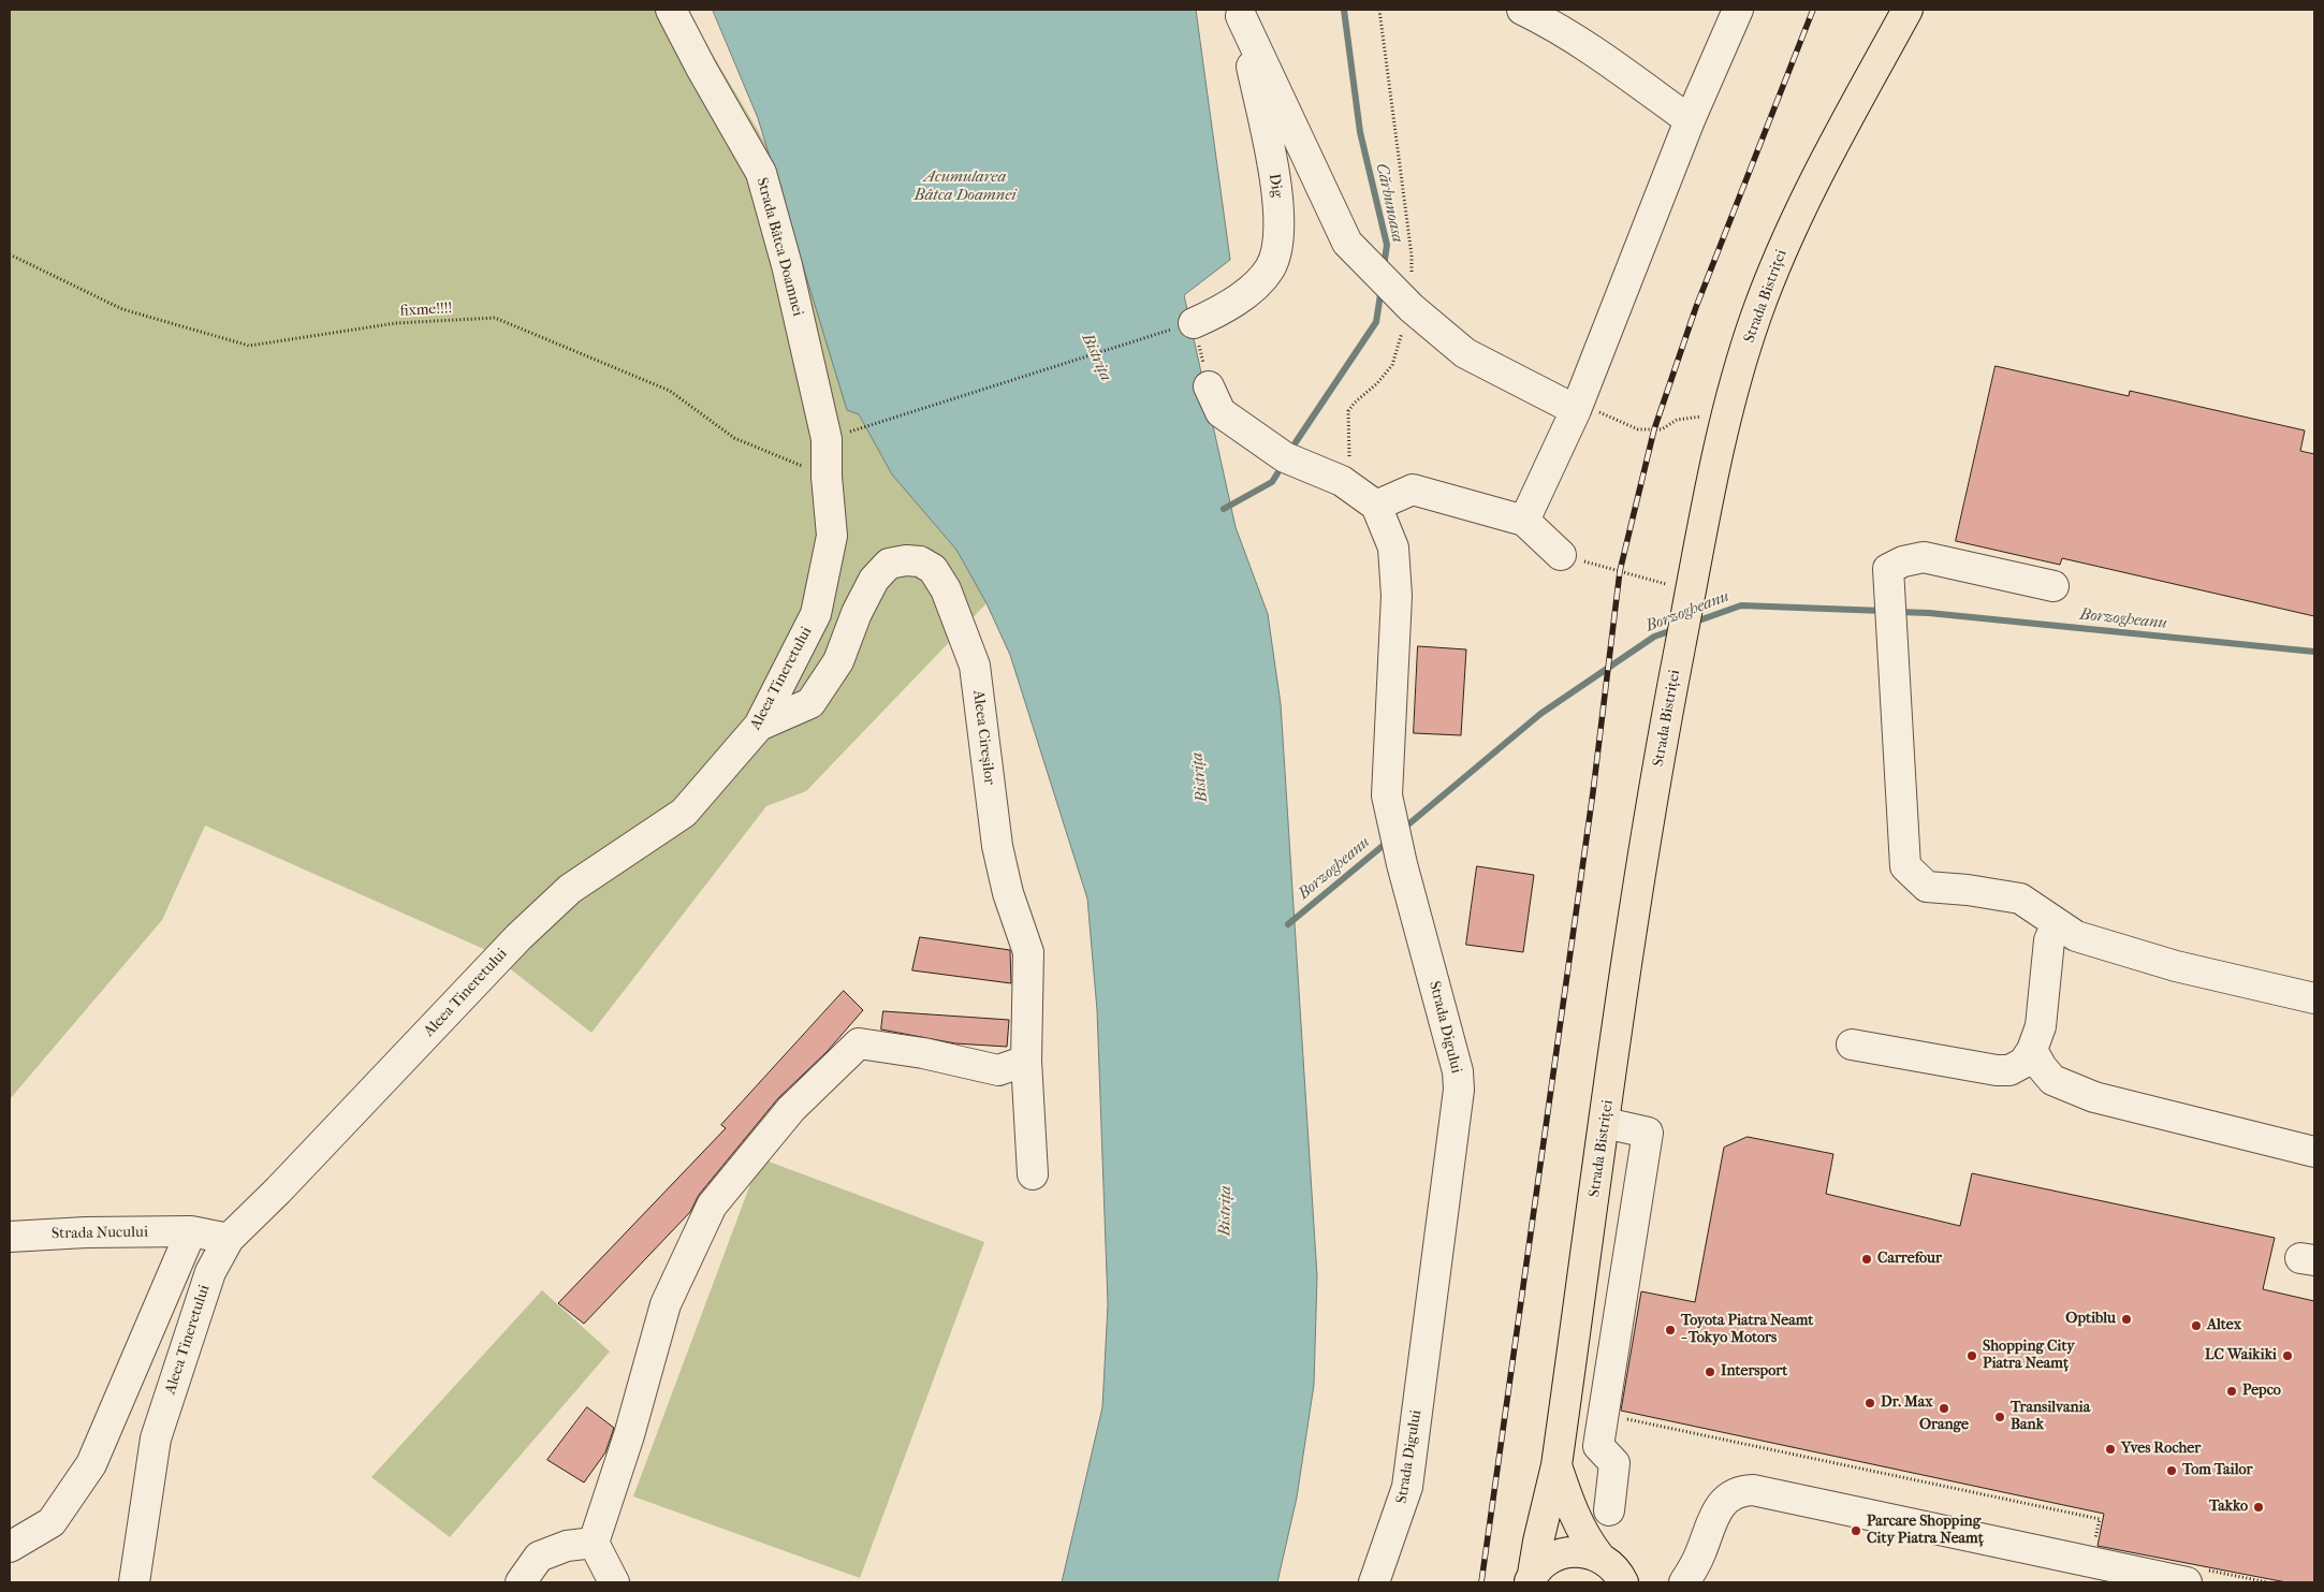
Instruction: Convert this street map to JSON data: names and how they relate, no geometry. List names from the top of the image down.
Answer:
{
  "streets": {
    "main road": ["Strada Bistriței"],
    "street": [
      "Dig",
      "Strada Bâtca Doamnei",
      "Aleea Tineretului",
      "Aleea Cireșilor",
      "Strada Digului",
      "Strada Nucului"
    ],
    "path": ["fixme!!!!"]
  },
  "crossings": [
    ["Strada Bâtca Doamnei", "Aleea Tineretului"],
    ["fixme!!!!", "Aleea Tineretului"],
    ["Aleea Tineretului", "Aleea Cireșilor"],
    ["Aleea Tineretului", "Strada Nucului"]
  ],
  "water": [
    "Acumularea Bâtca Doamnei",
    "Cărbunoasa",
    "Bistrița",
    "Borzogheanu"
  ],
  "places": [
    "Carrefour",
    "Optiblu",
    "Altex",
    "Toyota Piatra Neamt - Tokyo Motors",
    "Shopping City Piatra Neamț",
    "LC Waikiki",
    "Intersport",
    "Pepco",
    "Dr. Max",
    "Orange",
    "Transilvania Bank",
    "Yves Rocher",
    "Tom Tailor",
    "Takko",
    "Parcare Shopping City Piatra Neamț"
  ]
}
